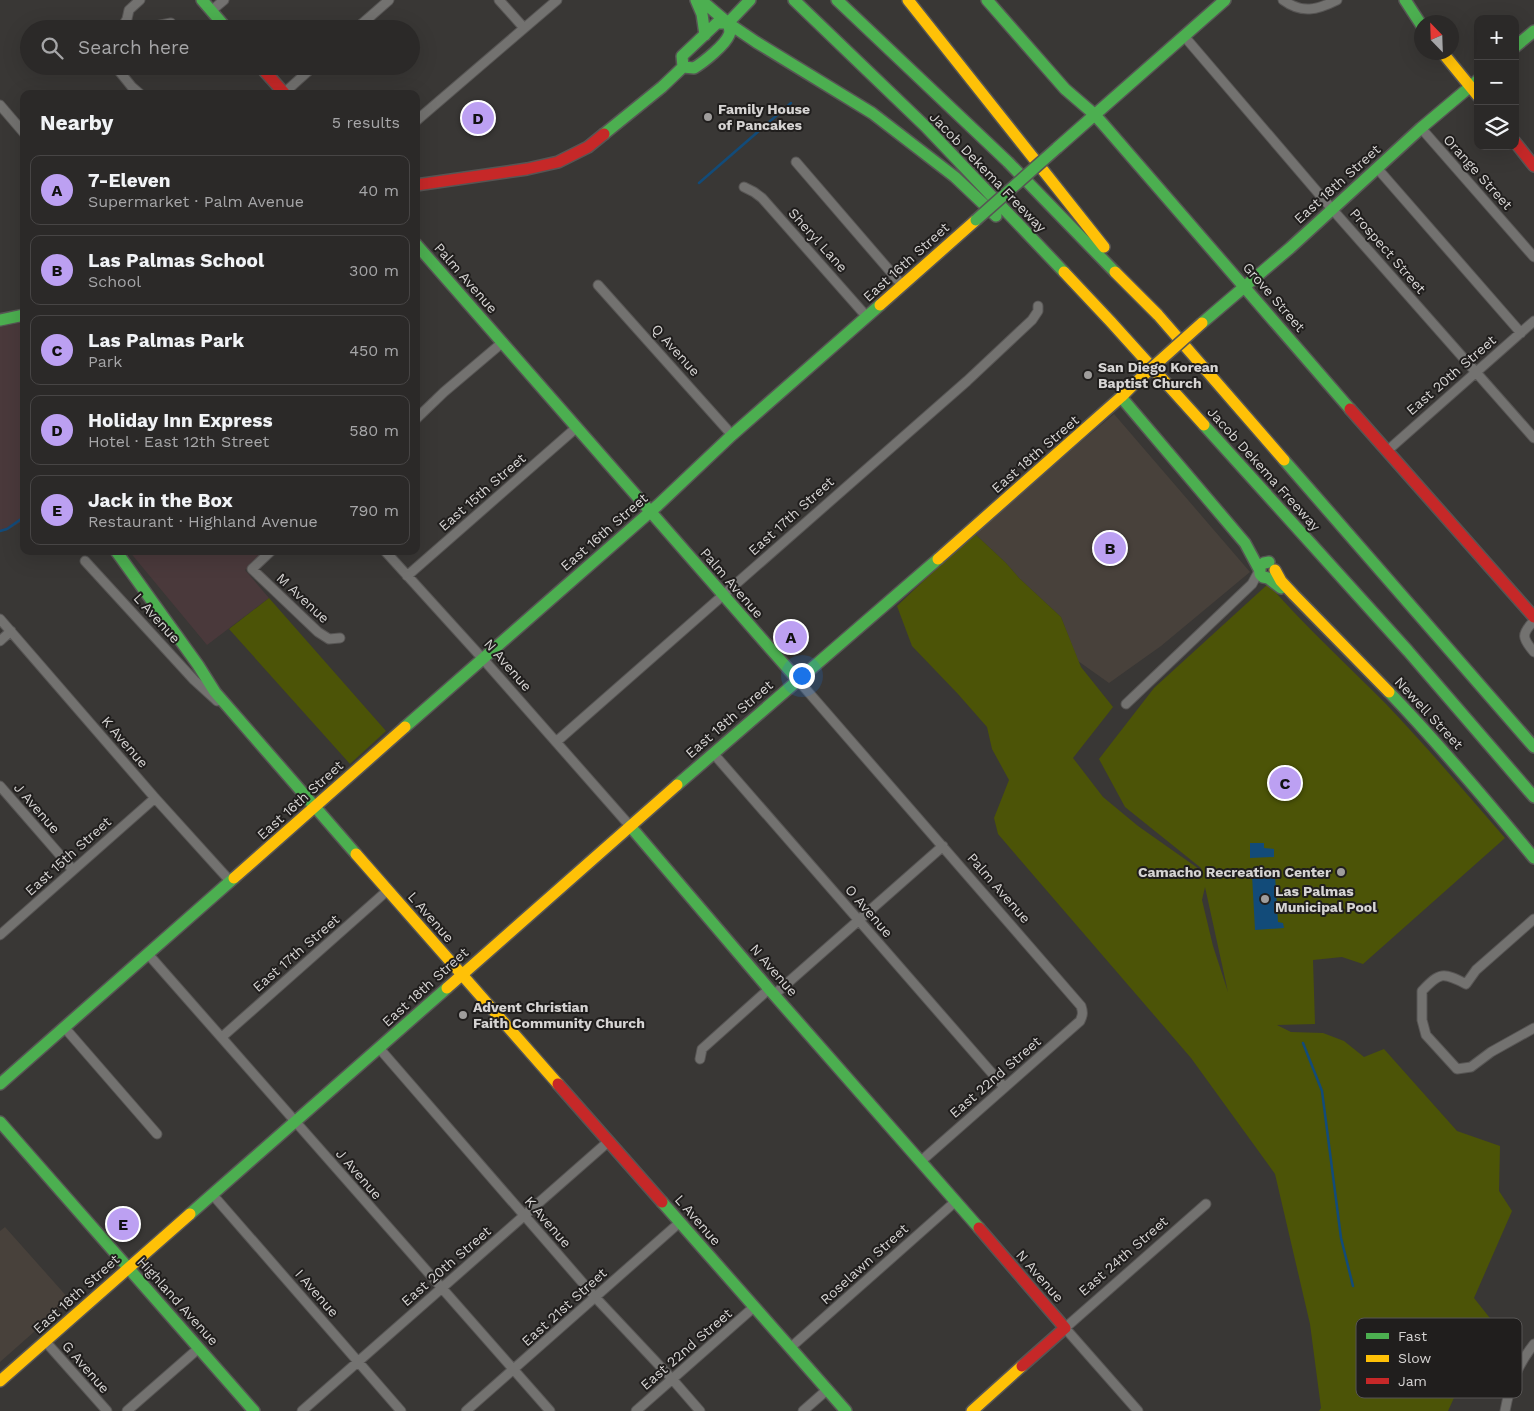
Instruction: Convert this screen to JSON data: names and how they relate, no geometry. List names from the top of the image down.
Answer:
{
  "streets": {
    "main road": [
      "Jacob Dekema Freeway",
      "East 18th Street",
      "East 16th Street",
      "Palm Avenue",
      "Grove Street",
      "L Avenue",
      "N Avenue",
      "Newell Street",
      "East 24th Street",
      "Highland Avenue"
    ],
    "street": [
      "Orange Street",
      "Sheryl Lane",
      "Prospect Street",
      "Q Avenue",
      "East 20th Street",
      "East 15th Street",
      "East 17th Street",
      "M Avenue",
      "K Avenue",
      "J Avenue",
      "O Avenue",
      "East 22nd Street",
      "Roselawn Street",
      "I Avenue",
      "East 21st Street",
      "G Avenue"
    ]
  },
  "crossings": [
    ["Orange Street", "East 18th Street"],
    ["East 18th Street", "Prospect Street"],
    ["East 18th Street", "Palm Avenue"],
    ["East 18th Street", "Grove Street"],
    ["East 18th Street", "L Avenue"],
    ["East 18th Street", "N Avenue"],
    ["East 18th Street", "Newell Street"],
    ["East 18th Street", "K Avenue"],
    ["East 18th Street", "J Avenue"],
    ["East 18th Street", "O Avenue"],
    ["East 18th Street", "I Avenue"],
    ["East 18th Street", "Highland Avenue"],
    ["East 18th Street", "G Avenue"],
    ["Sheryl Lane", "East 16th Street"],
    ["Prospect Street", "East 16th Street"],
    ["Prospect Street", "East 20th Street"],
    ["East 16th Street", "Palm Avenue"],
    ["East 16th Street", "Grove Street"],
    ["East 16th Street", "Q Avenue"],
    ["East 16th Street", "L Avenue"],
    ["East 16th Street", "N Avenue"],
    ["East 16th Street", "K Avenue"],
    ["East 16th Street", "J Avenue"],
    ["Palm Avenue", "East 15th Street"],
    ["Palm Avenue", "East 17th Street"],
    ["Palm Avenue", "East 22nd Street"],
    ["Grove Street", "East 20th Street"],
    ["East 20th Street", "L Avenue"],
    ["East 20th Street", "K Avenue"],
    ["East 20th Street", "J Avenue"],
    ["East 20th Street", "I Avenue"],
    ["East 15th Street", "N Avenue"],
    ["East 15th Street", "K Avenue"],
    ["East 15th Street", "J Avenue"],
    ["East 17th Street", "L Avenue"],
    ["East 17th Street", "N Avenue"],
    ["East 17th Street", "J Avenue"],
    ["L Avenue", "East 22nd Street"],
    ["L Avenue", "Roselawn Street"],
    ["L Avenue", "East 21st Street"],
    ["N Avenue", "East 22nd Street"],
    ["N Avenue", "East 24th Street"],
    ["N Avenue", "Roselawn Street"],
    ["K Avenue", "East 22nd Street"],
    ["K Avenue", "East 21st Street"],
    ["J Avenue", "East 21st Street"],
    ["O Avenue", "East 22nd Street"]
  ],
  "places": [
    "Family House of Pancakes",
    "San Diego Korean Baptist Church",
    "Camacho Recreation Center",
    "Las Palmas Municipal Pool",
    "Advent Christian Faith Community Church"
  ],
  "legend": ["Fast", "Slow", "Jam"],
  "north": "top left",
  "page": {
    "map_buttons": ["+", "−"],
    "search": "Search here",
    "heading": ["Nearby", "5 results"],
    "pins": [
      "D",
      "B",
      "A",
      "C",
      "E"
    ],
    "list": [
      {
        "mark": "A",
        "name": "7-Eleven",
        "note": "Supermarket · Palm Avenue",
        "value": "40 m"
      },
      {
        "mark": "B",
        "name": "Las Palmas School",
        "note": "School",
        "value": "300 m"
      },
      {
        "mark": "C",
        "name": "Las Palmas Park",
        "note": "Park",
        "value": "450 m"
      },
      {
        "mark": "D",
        "name": "Holiday Inn Express",
        "note": "Hotel · East 12th Street",
        "value": "580 m"
      },
      {
        "mark": "E",
        "name": "Jack in the Box",
        "note": "Restaurant · Highland Avenue",
        "value": "790 m"
      }
    ]
  }
}
